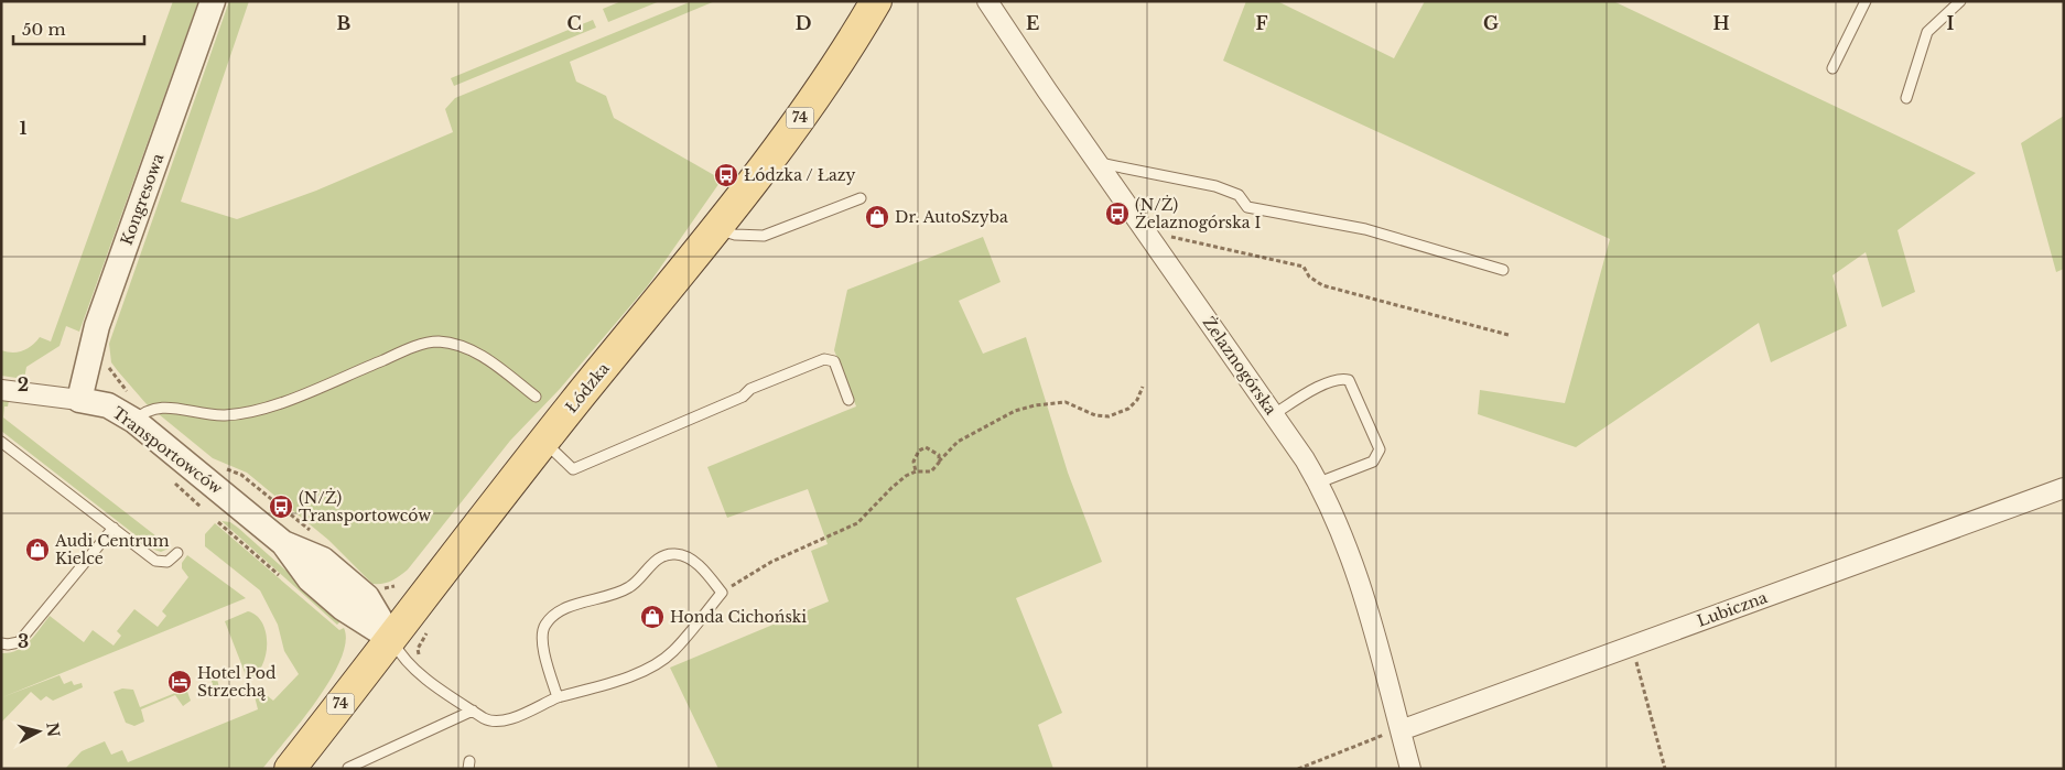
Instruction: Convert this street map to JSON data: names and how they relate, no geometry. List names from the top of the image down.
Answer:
{
  "streets": {
    "main road": ["74", "Łódzka"],
    "street": [
      "Kongresowa",
      "Żelaznogórska",
      "Transportowców",
      "Lubiczna"
    ]
  },
  "crossings": [
    ["Kongresowa", "Transportowców"],
    ["Żelaznogórska", "Lubiczna"],
    ["Łódzka", "Transportowców"]
  ],
  "places": {
    "bus stop": ["Łódzka / Łazy", "(N/Ż) Żelaznogórska I", "(N/Ż) Transportowców"],
    "shop": ["Dr. AutoSzyba", "Audi Centrum Kielce", "Honda Cichoński"],
    "hotel": ["Hotel Pod Strzechą"]
  },
  "scale_bar": "50 m",
  "north": "right",
  "grid": {
    "columns": [
      "B",
      "C",
      "D",
      "E",
      "F",
      "G",
      "H",
      "I"
    ],
    "rows": ["1", "2", "3"]
  }
}
